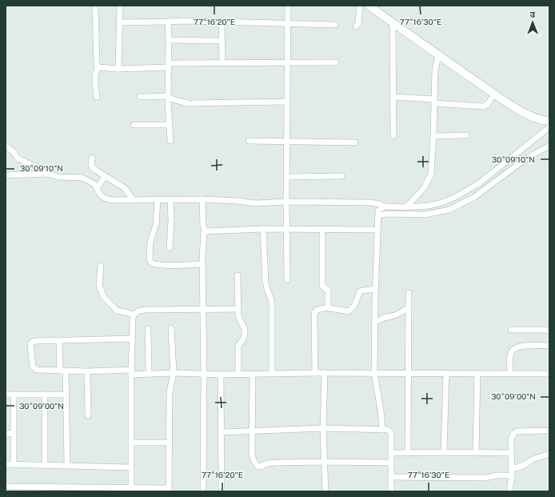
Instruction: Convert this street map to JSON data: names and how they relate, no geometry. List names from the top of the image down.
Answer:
{
  "north": "top",
  "coordinates": [
    "77°16'20\"E",
    "77°16'30\"E",
    "30°09'10\"N",
    "30°09'00\"N"
  ]
}
